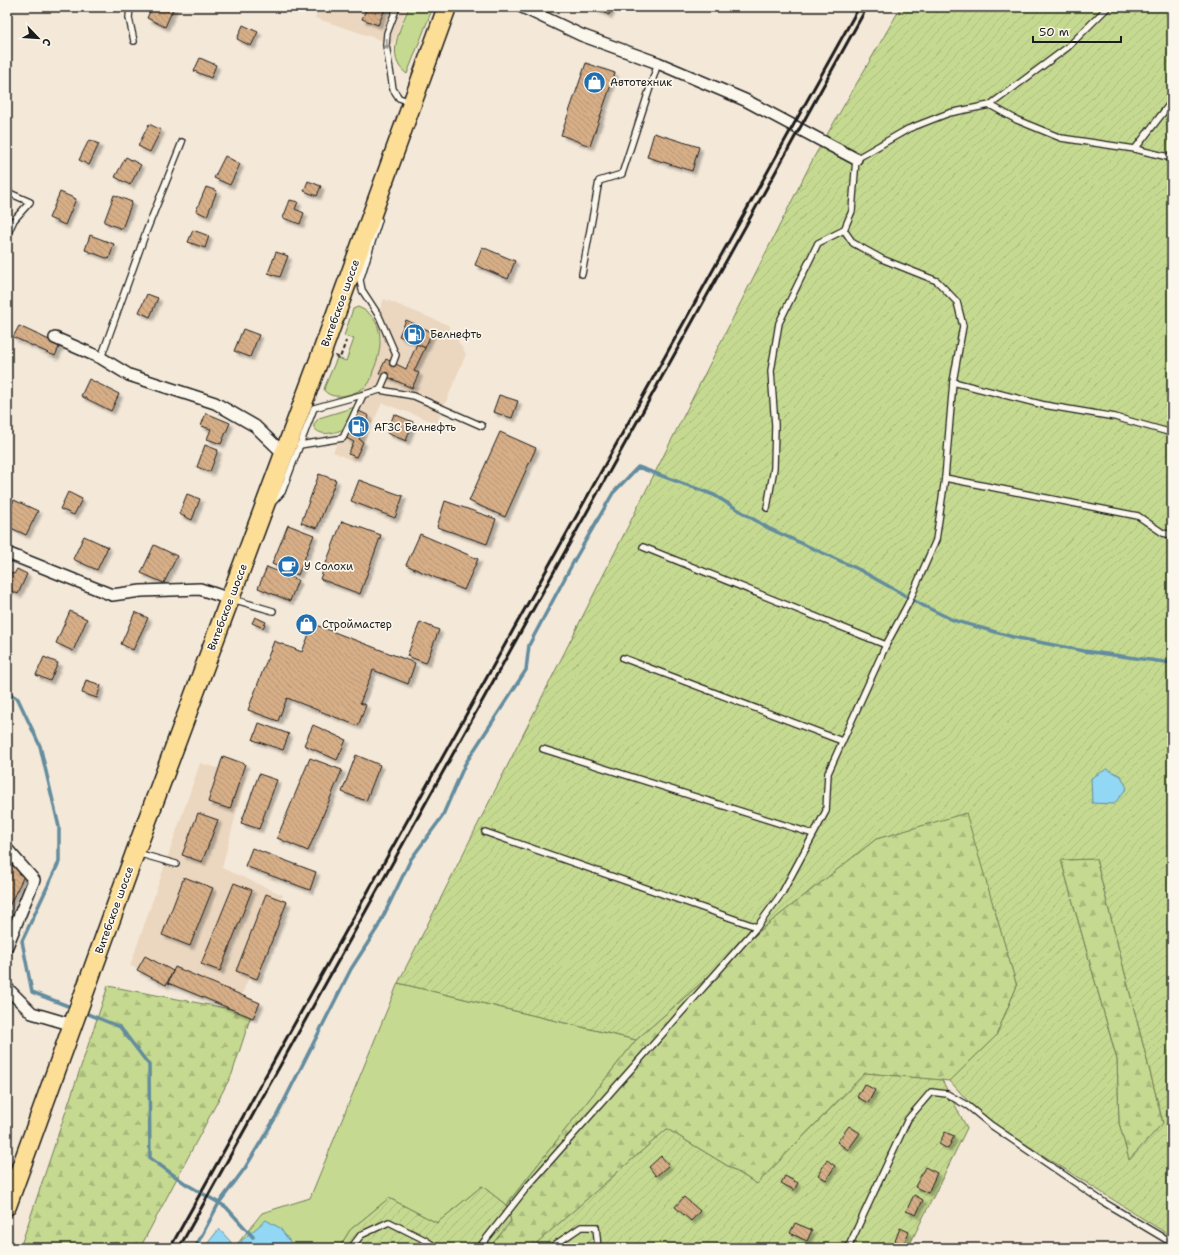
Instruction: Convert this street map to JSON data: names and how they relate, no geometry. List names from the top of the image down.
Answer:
{
  "streets": {
    "main road": ["Витебское шоссе"]
  },
  "places": {
    "shop": ["Автотехник", "Строймастер"],
    "fuel station": ["Белнефть", "АГЗС Белнефть"],
    "cafe": ["У Солохи"]
  },
  "scale_bar": "50 m",
  "north": "bottom right"
}
